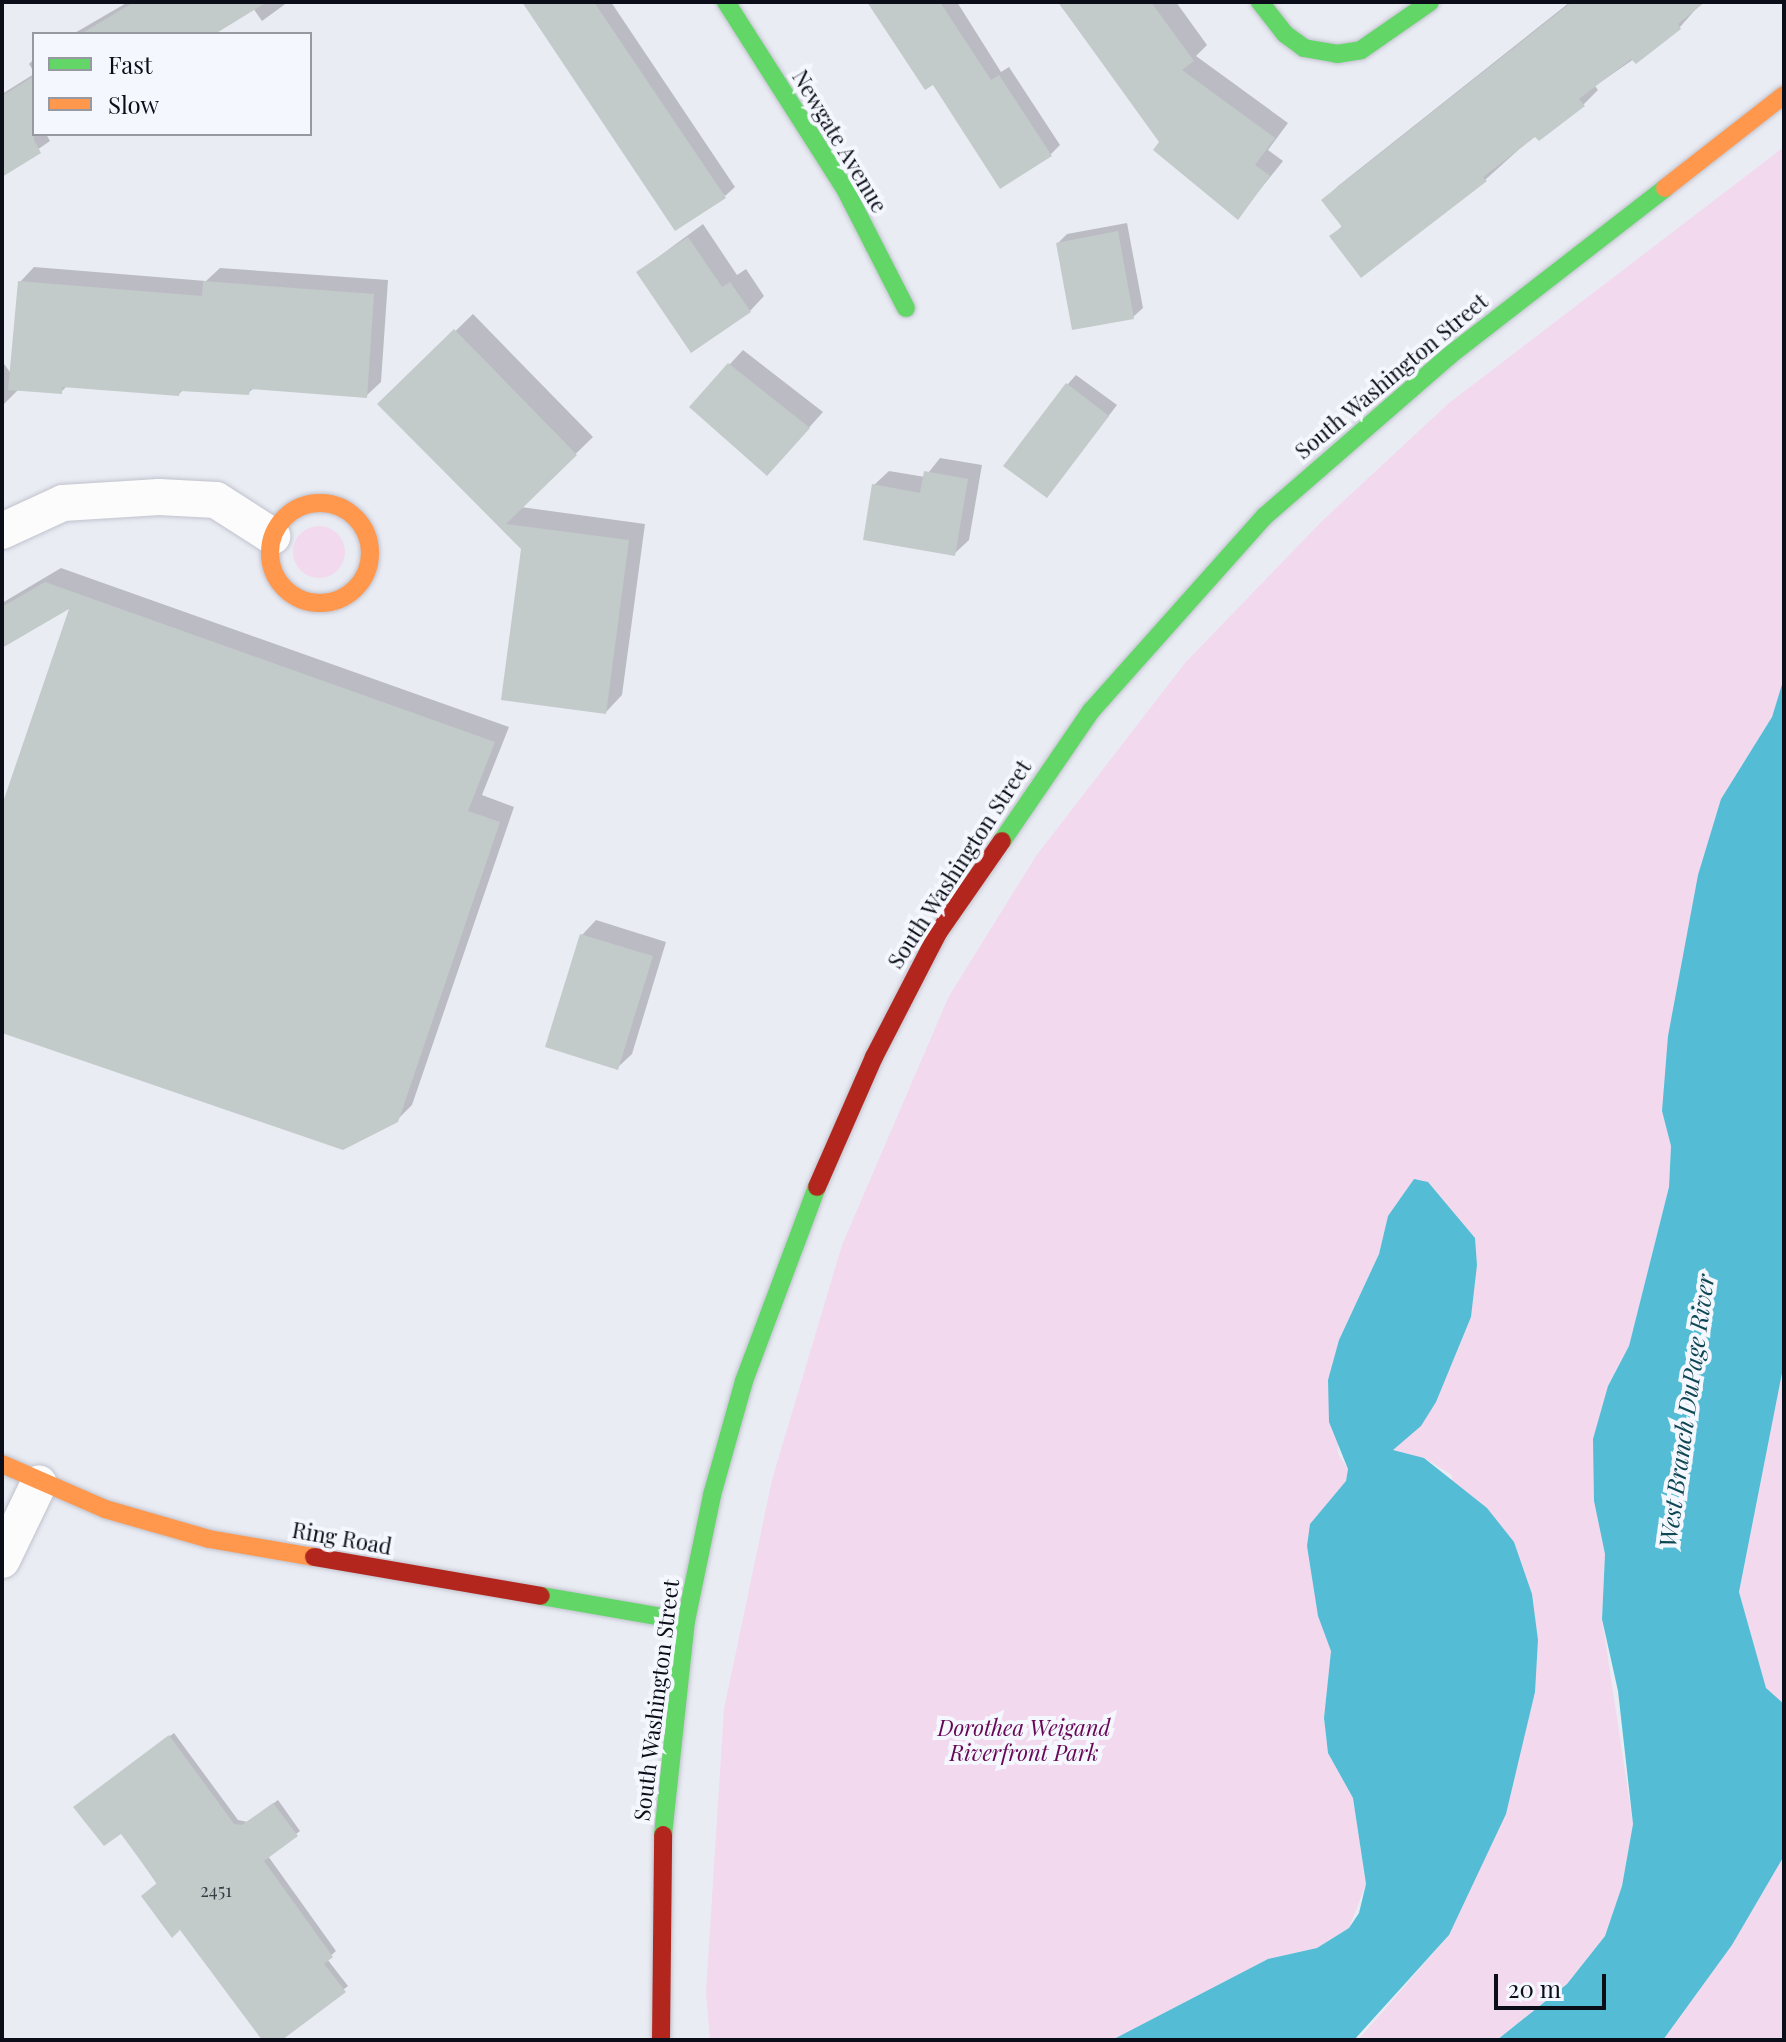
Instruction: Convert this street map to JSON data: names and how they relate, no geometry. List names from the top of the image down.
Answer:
{
  "streets": {
    "main road": ["Newgate Avenue", "South Washington Street", "Ring Road"]
  },
  "crossings": [
    ["South Washington Street", "Ring Road"]
  ],
  "water": ["West Branch DuPage River"],
  "parks": ["Dorothea Weigand Riverfront Park"],
  "house_numbers": ["2451"],
  "legend": ["Fast", "Slow"],
  "scale_bar": "20 m"
}
